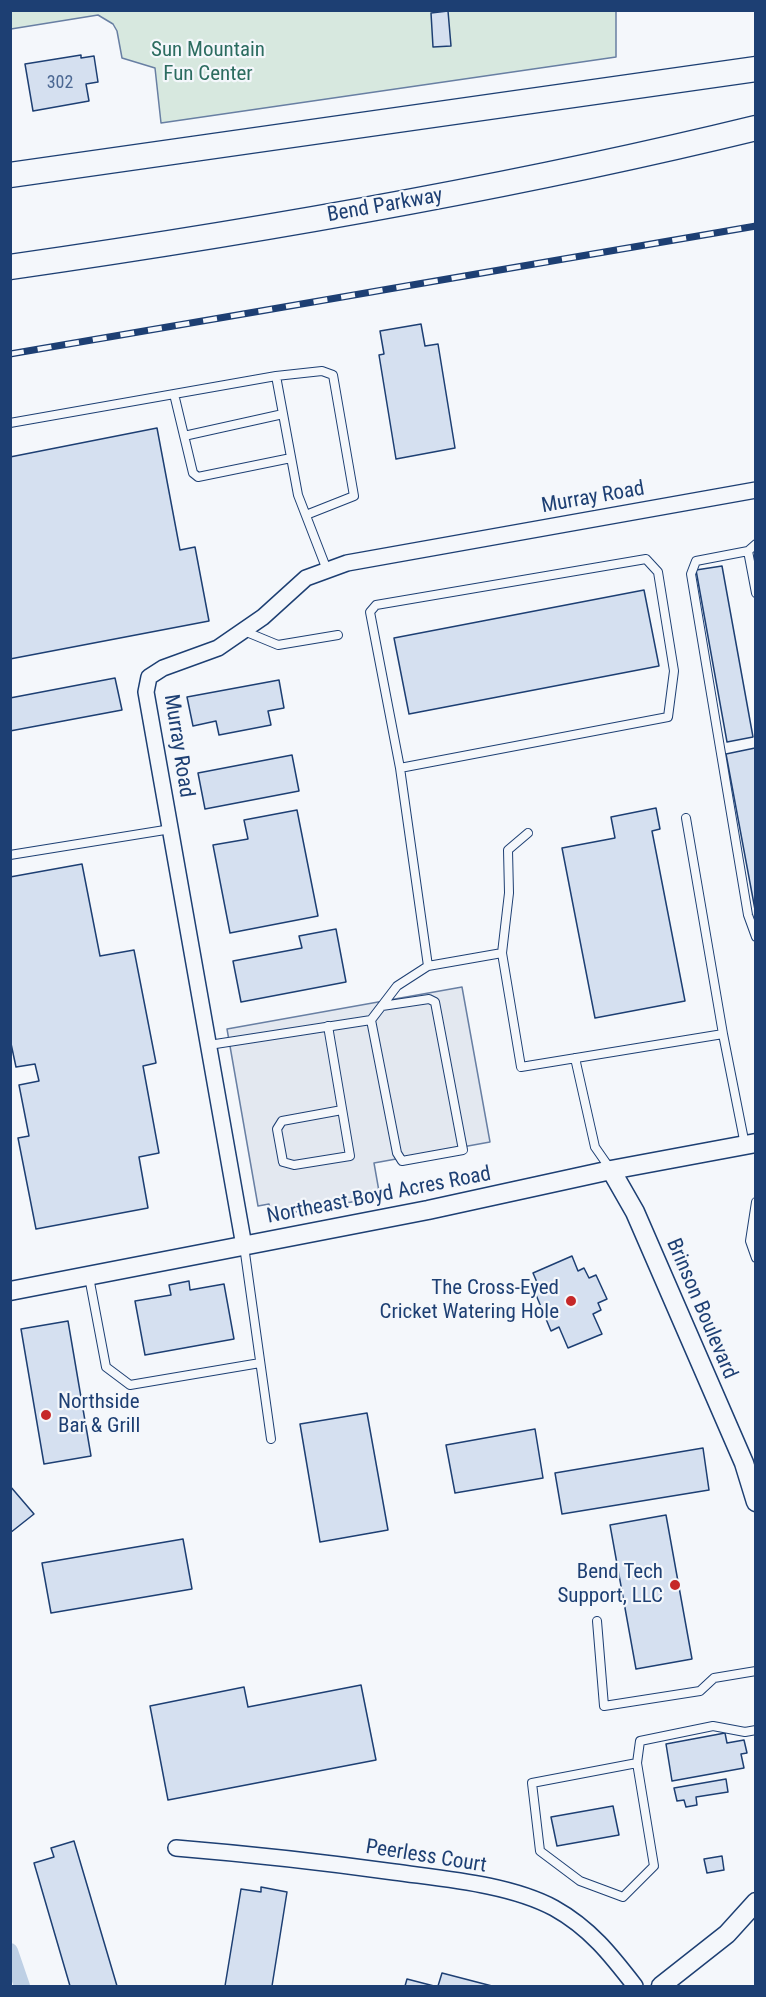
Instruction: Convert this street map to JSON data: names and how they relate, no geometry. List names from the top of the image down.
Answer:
{
  "streets": {
    "highway": ["Bend Parkway"],
    "street": [
      "Murray Road",
      "Northeast Boyd Acres Road",
      "Brinson Boulevard",
      "Peerless Court"
    ]
  },
  "crossings": [
    ["Murray Road", "Northeast Boyd Acres Road"],
    ["Northeast Boyd Acres Road", "Brinson Boulevard"]
  ],
  "parks": ["Sun Mountain Fun Center"],
  "places": ["The Cross-Eyed Cricket Watering Hole", "Northside Bar & Grill", "Bend Tech Support, LLC"],
  "house_numbers": ["302"]
}
